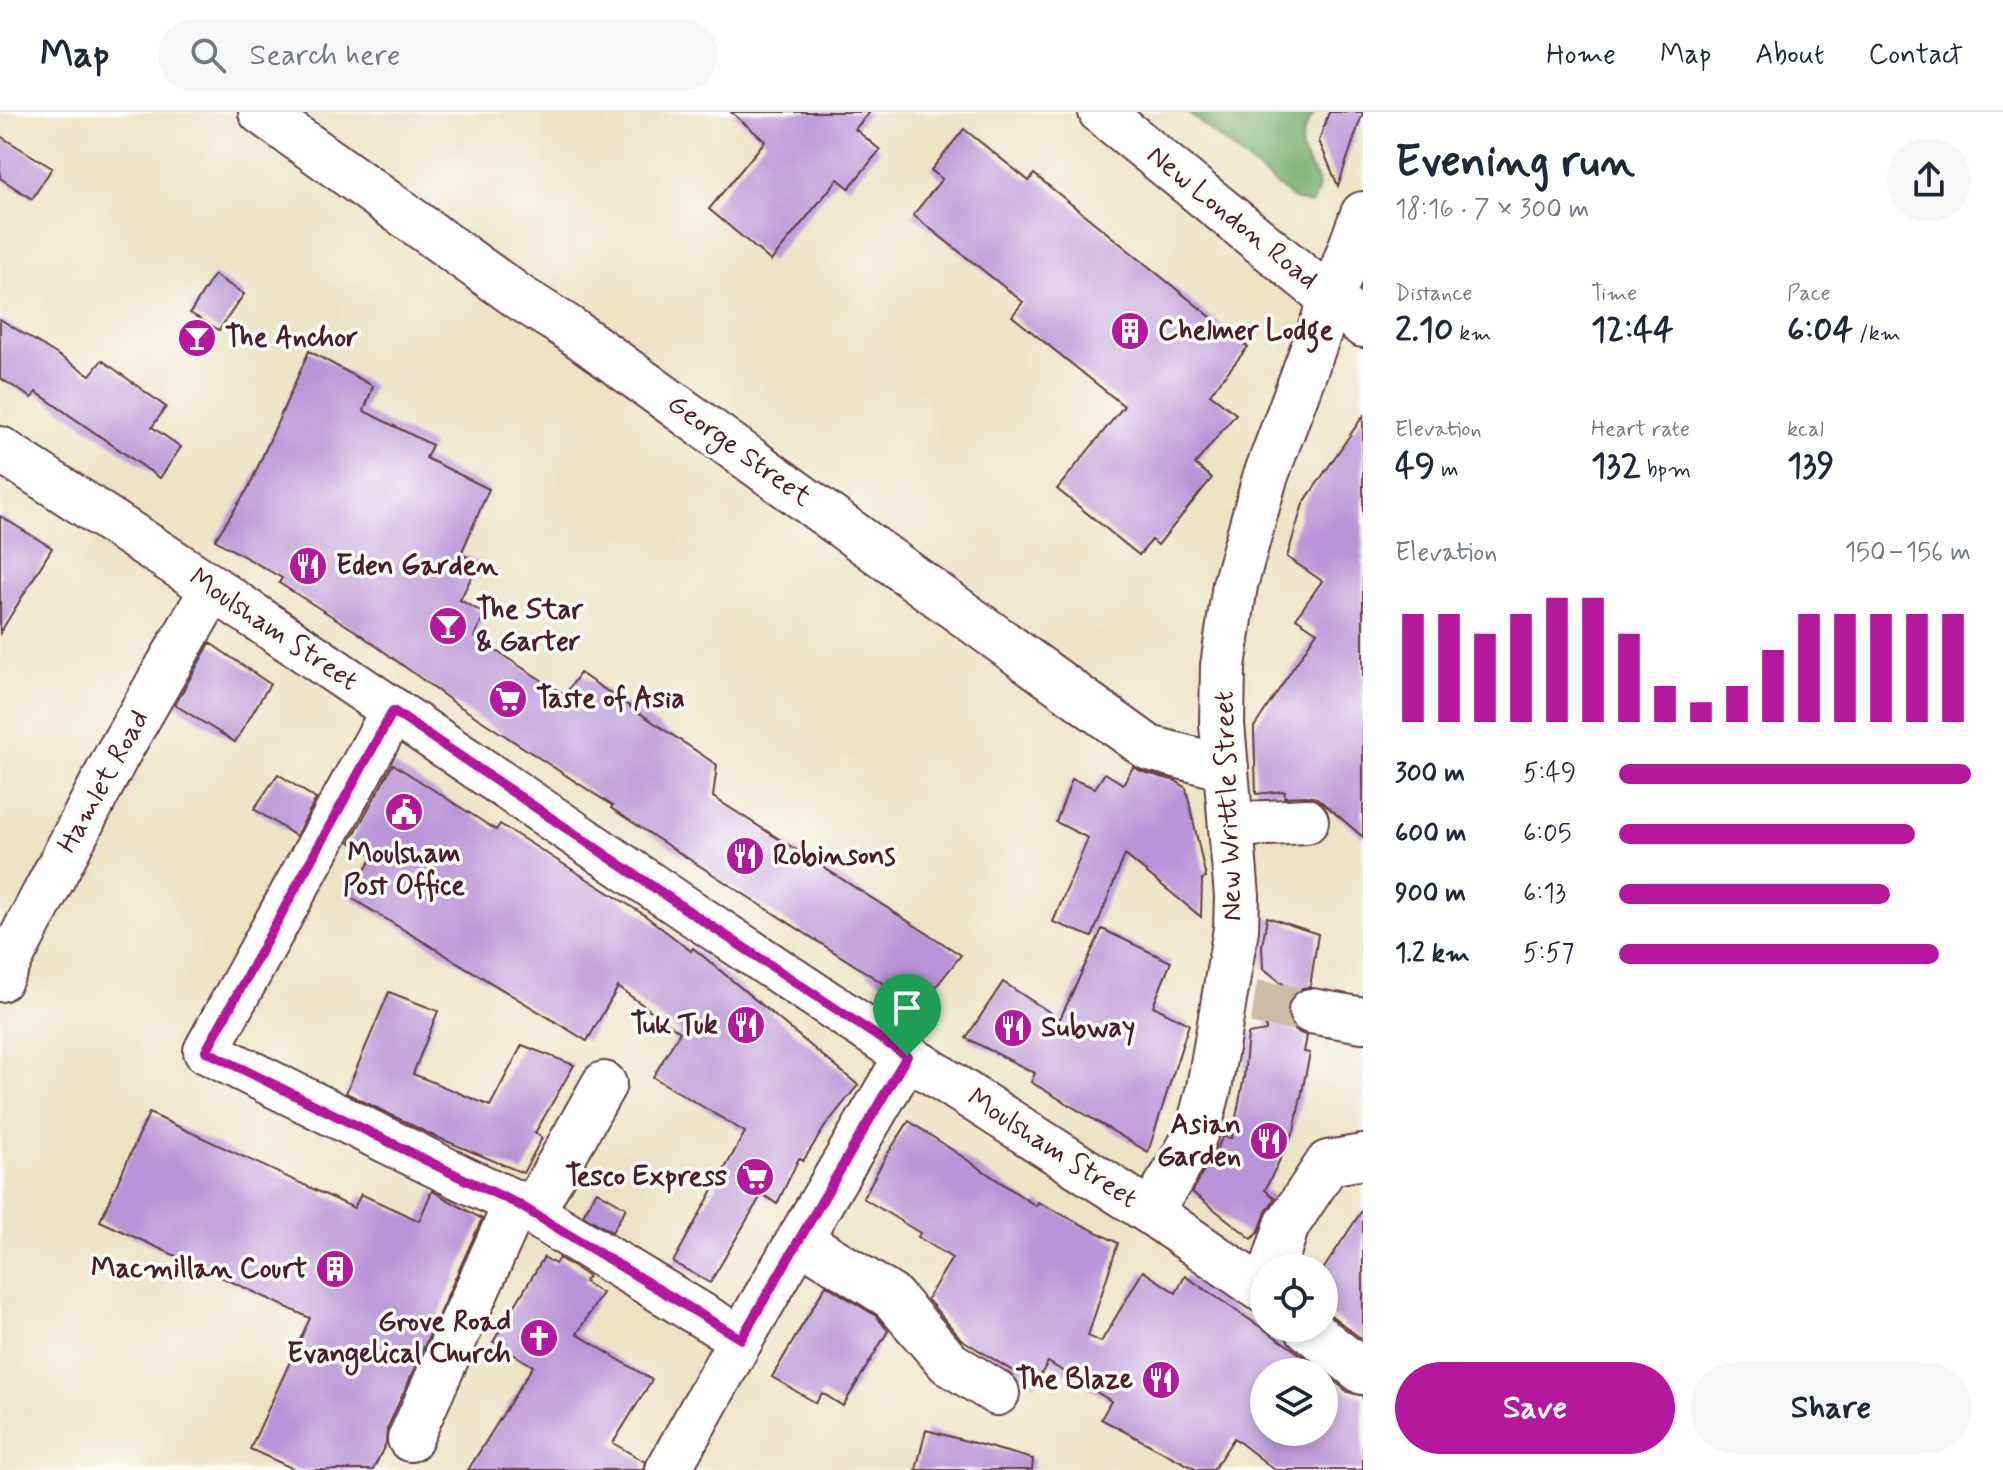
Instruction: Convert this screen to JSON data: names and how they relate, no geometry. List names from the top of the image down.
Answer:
{
  "streets": {
    "street": [
      "New London Road",
      "George Street",
      "Moulsham Street",
      "Hamlet Road",
      "New Writtle Street"
    ]
  },
  "crossings": [
    ["New London Road", "New Writtle Street"],
    ["George Street", "New Writtle Street"],
    ["Moulsham Street", "Hamlet Road"],
    ["Moulsham Street", "New Writtle Street"]
  ],
  "places": {
    "building": ["Chelmer Lodge", "Macmillan Court"],
    "bar": ["The Anchor", "The Star & Garter"],
    "restaurant": [
      "Eden Garden",
      "Robinsons",
      "Tuk Tuk",
      "Subway",
      "Asian Garden",
      "The Blaze"
    ],
    "supermarket": ["Taste of Asia", "Tesco Express"],
    "public building": ["Moulsham Post Office"],
    "church": ["Grove Road Evangelical Church"]
  },
  "page": {
    "header": "Map",
    "search": "Search here",
    "nav": [
      "Home",
      "Map",
      "About",
      "Contact"
    ],
    "heading": ["Evening run", "18:16 · 7 × 300 m"],
    "stats": [
      ["Distance", "2.10 km"],
      ["Time", "12:44"],
      ["Pace", "6:04 /km"],
      ["Elevation", "49 m"],
      ["Heart rate", "132 bpm"],
      ["kcal", "139"]
    ],
    "chart": ["Elevation", "150–156 m"],
    "list": [
      {
        "name": "300 m",
        "note": "5:49"
      },
      {
        "name": "600 m",
        "note": "6:05"
      },
      {
        "name": "900 m",
        "note": "6:13"
      },
      {
        "name": "1.2 km",
        "note": "5:57"
      }
    ],
    "buttons": ["Save", "Share"]
  }
}
